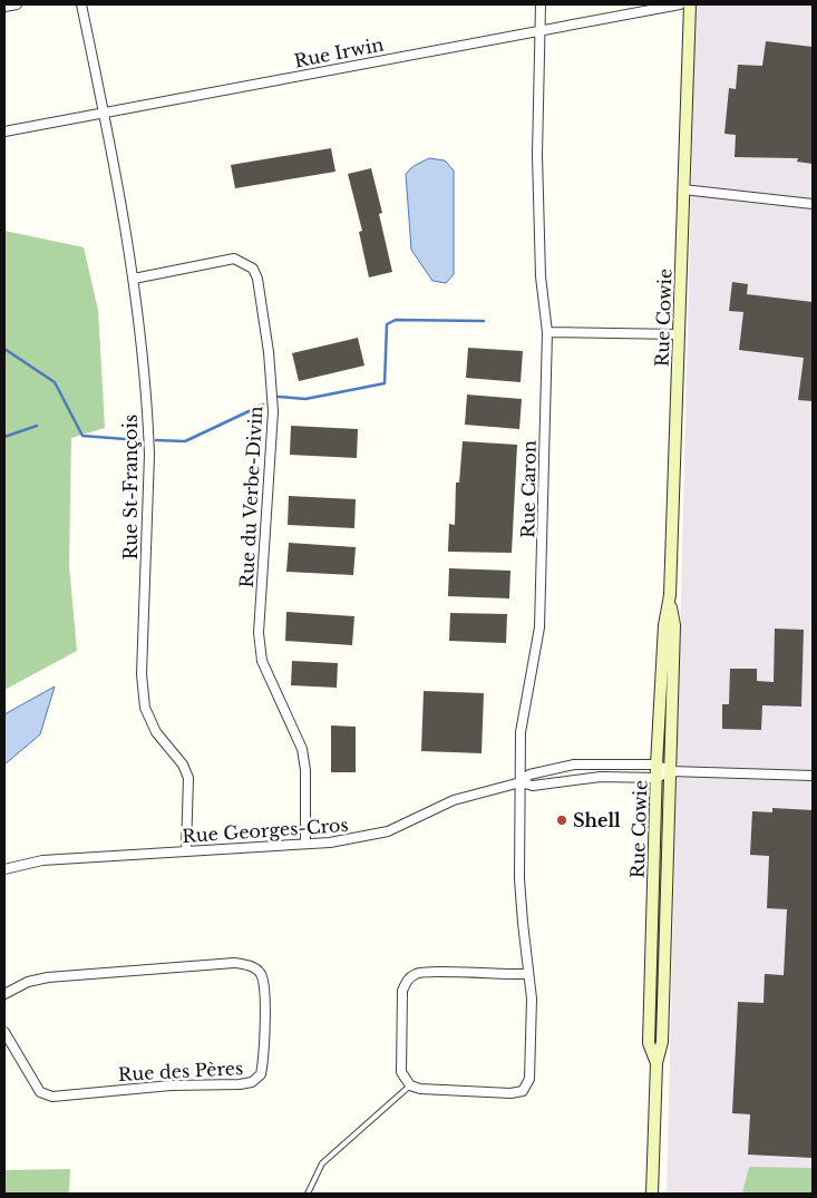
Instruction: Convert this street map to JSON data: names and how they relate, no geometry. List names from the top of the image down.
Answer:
{
  "streets": {
    "main road": ["Rue Cowie"],
    "street": [
      "Rue Irwin",
      "Rue St-François",
      "Rue Caron",
      "Rue du Verbe-Divin",
      "Rue Georges-Cros",
      "Rue des Pères"
    ]
  },
  "crossings": [
    ["Rue Irwin", "Rue St-François"],
    ["Rue Irwin", "Rue Caron"],
    ["Rue Cowie", "Rue Georges-Cros"],
    ["Rue St-François", "Rue du Verbe-Divin"],
    ["Rue St-François", "Rue Georges-Cros"],
    ["Rue Caron", "Rue Georges-Cros"],
    ["Rue du Verbe-Divin", "Rue Georges-Cros"]
  ],
  "places": ["Shell"]
}
